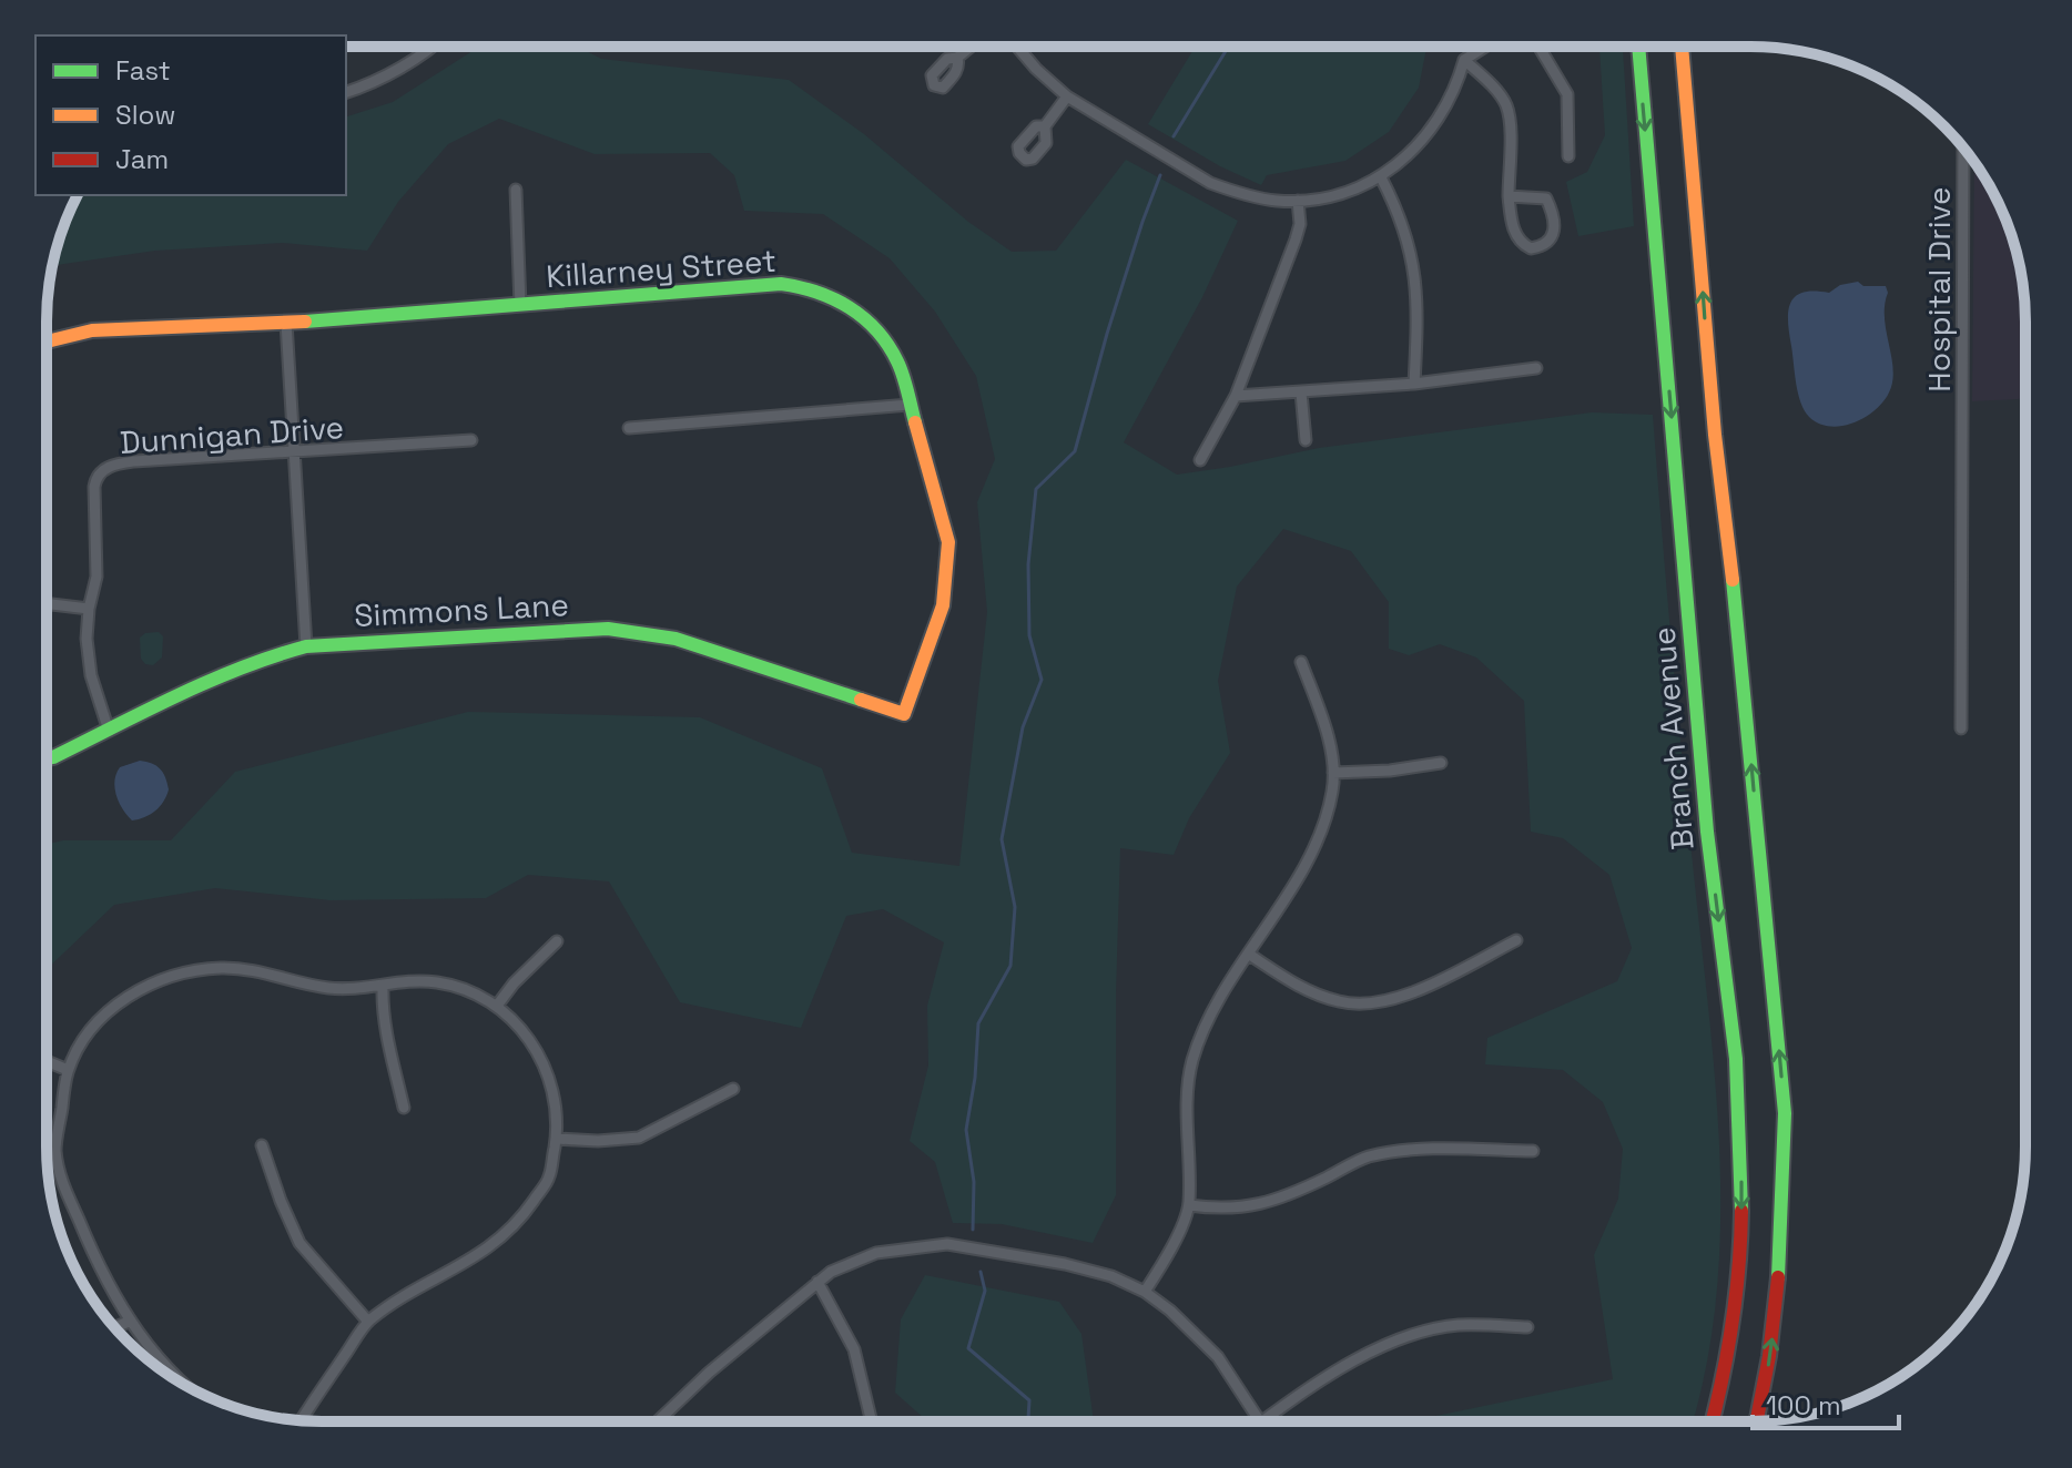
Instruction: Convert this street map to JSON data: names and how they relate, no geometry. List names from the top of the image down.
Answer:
{
  "streets": {
    "main road": ["Killarney Street", "Simmons Lane", "Branch Avenue"],
    "street": ["Hospital Drive", "Dunnigan Drive"]
  },
  "crossings": [
    ["Killarney Street", "Simmons Lane"],
    ["Dunnigan Drive", "Simmons Lane"]
  ],
  "legend": ["Fast", "Slow", "Jam"],
  "scale_bar": "100 m"
}
